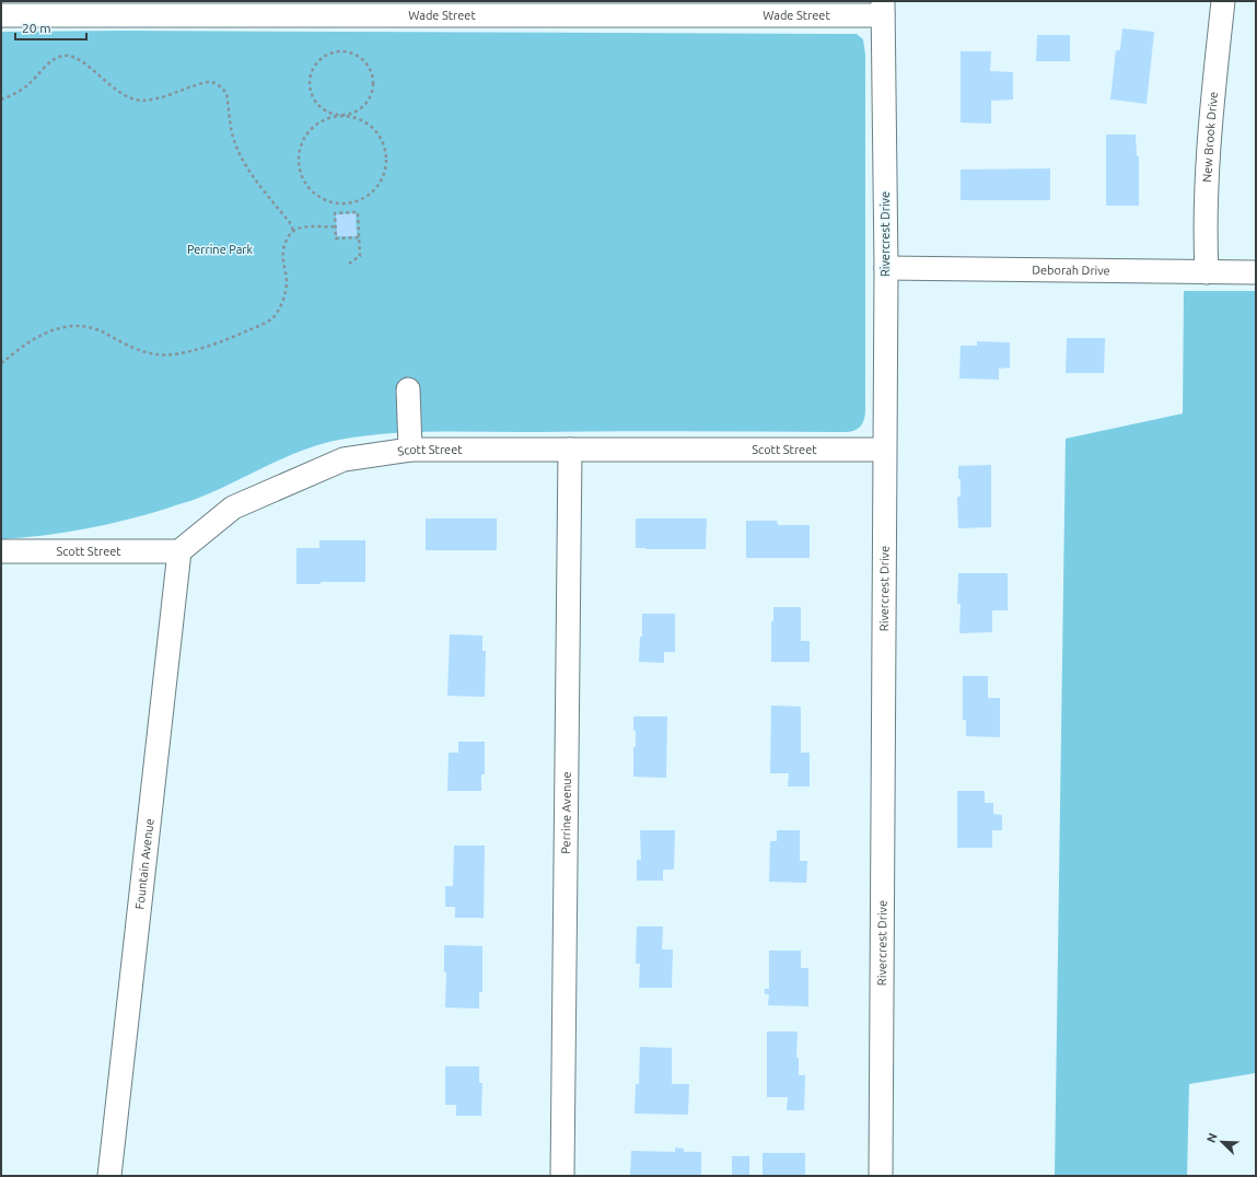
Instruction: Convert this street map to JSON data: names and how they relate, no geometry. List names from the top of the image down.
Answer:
{
  "streets": {
    "street": [
      "Wade Street",
      "New Brook Drive",
      "Rivercrest Drive",
      "Deborah Drive",
      "Scott Street",
      "Perrine Avenue",
      "Fountain Avenue"
    ]
  },
  "crossings": [
    ["Wade Street", "Rivercrest Drive"],
    ["New Brook Drive", "Deborah Drive"],
    ["Rivercrest Drive", "Deborah Drive"],
    ["Rivercrest Drive", "Scott Street"],
    ["Scott Street", "Perrine Avenue"],
    ["Scott Street", "Fountain Avenue"]
  ],
  "parks": ["Perrine Park"],
  "scale_bar": "20 m",
  "north": "top left"
}
